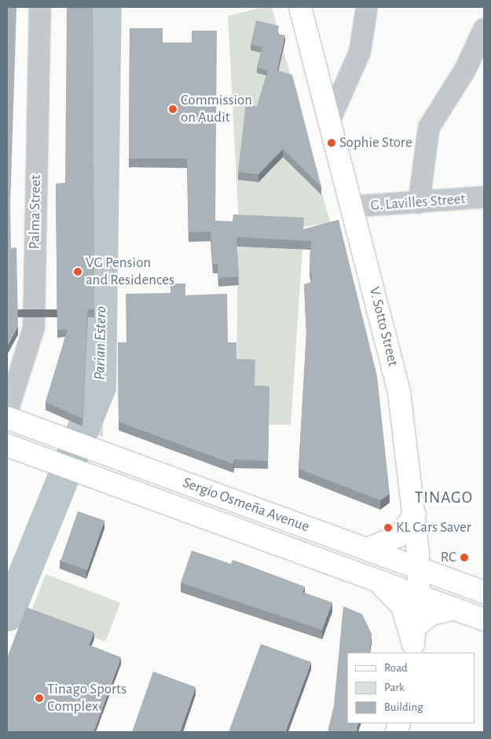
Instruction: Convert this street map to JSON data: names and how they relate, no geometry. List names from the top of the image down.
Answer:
{
  "streets": {
    "main road": ["V. Sotto Street", "Sergio Osmeña Avenue"],
    "street": ["G. Lavilles Street", "Palma Street"]
  },
  "crossings": [
    ["G. Lavilles Street", "V. Sotto Street"],
    ["V. Sotto Street", "Sergio Osmeña Avenue"]
  ],
  "districts": ["TINAGO"],
  "water": ["Parian Estero"],
  "places": [
    "Commission on Audit",
    "Sophie Store",
    "VG Pension and Residences",
    "KL Cars Saver",
    "RC",
    "Tinago Sports Complex"
  ],
  "legend": ["Road", "Park", "Building"]
}
